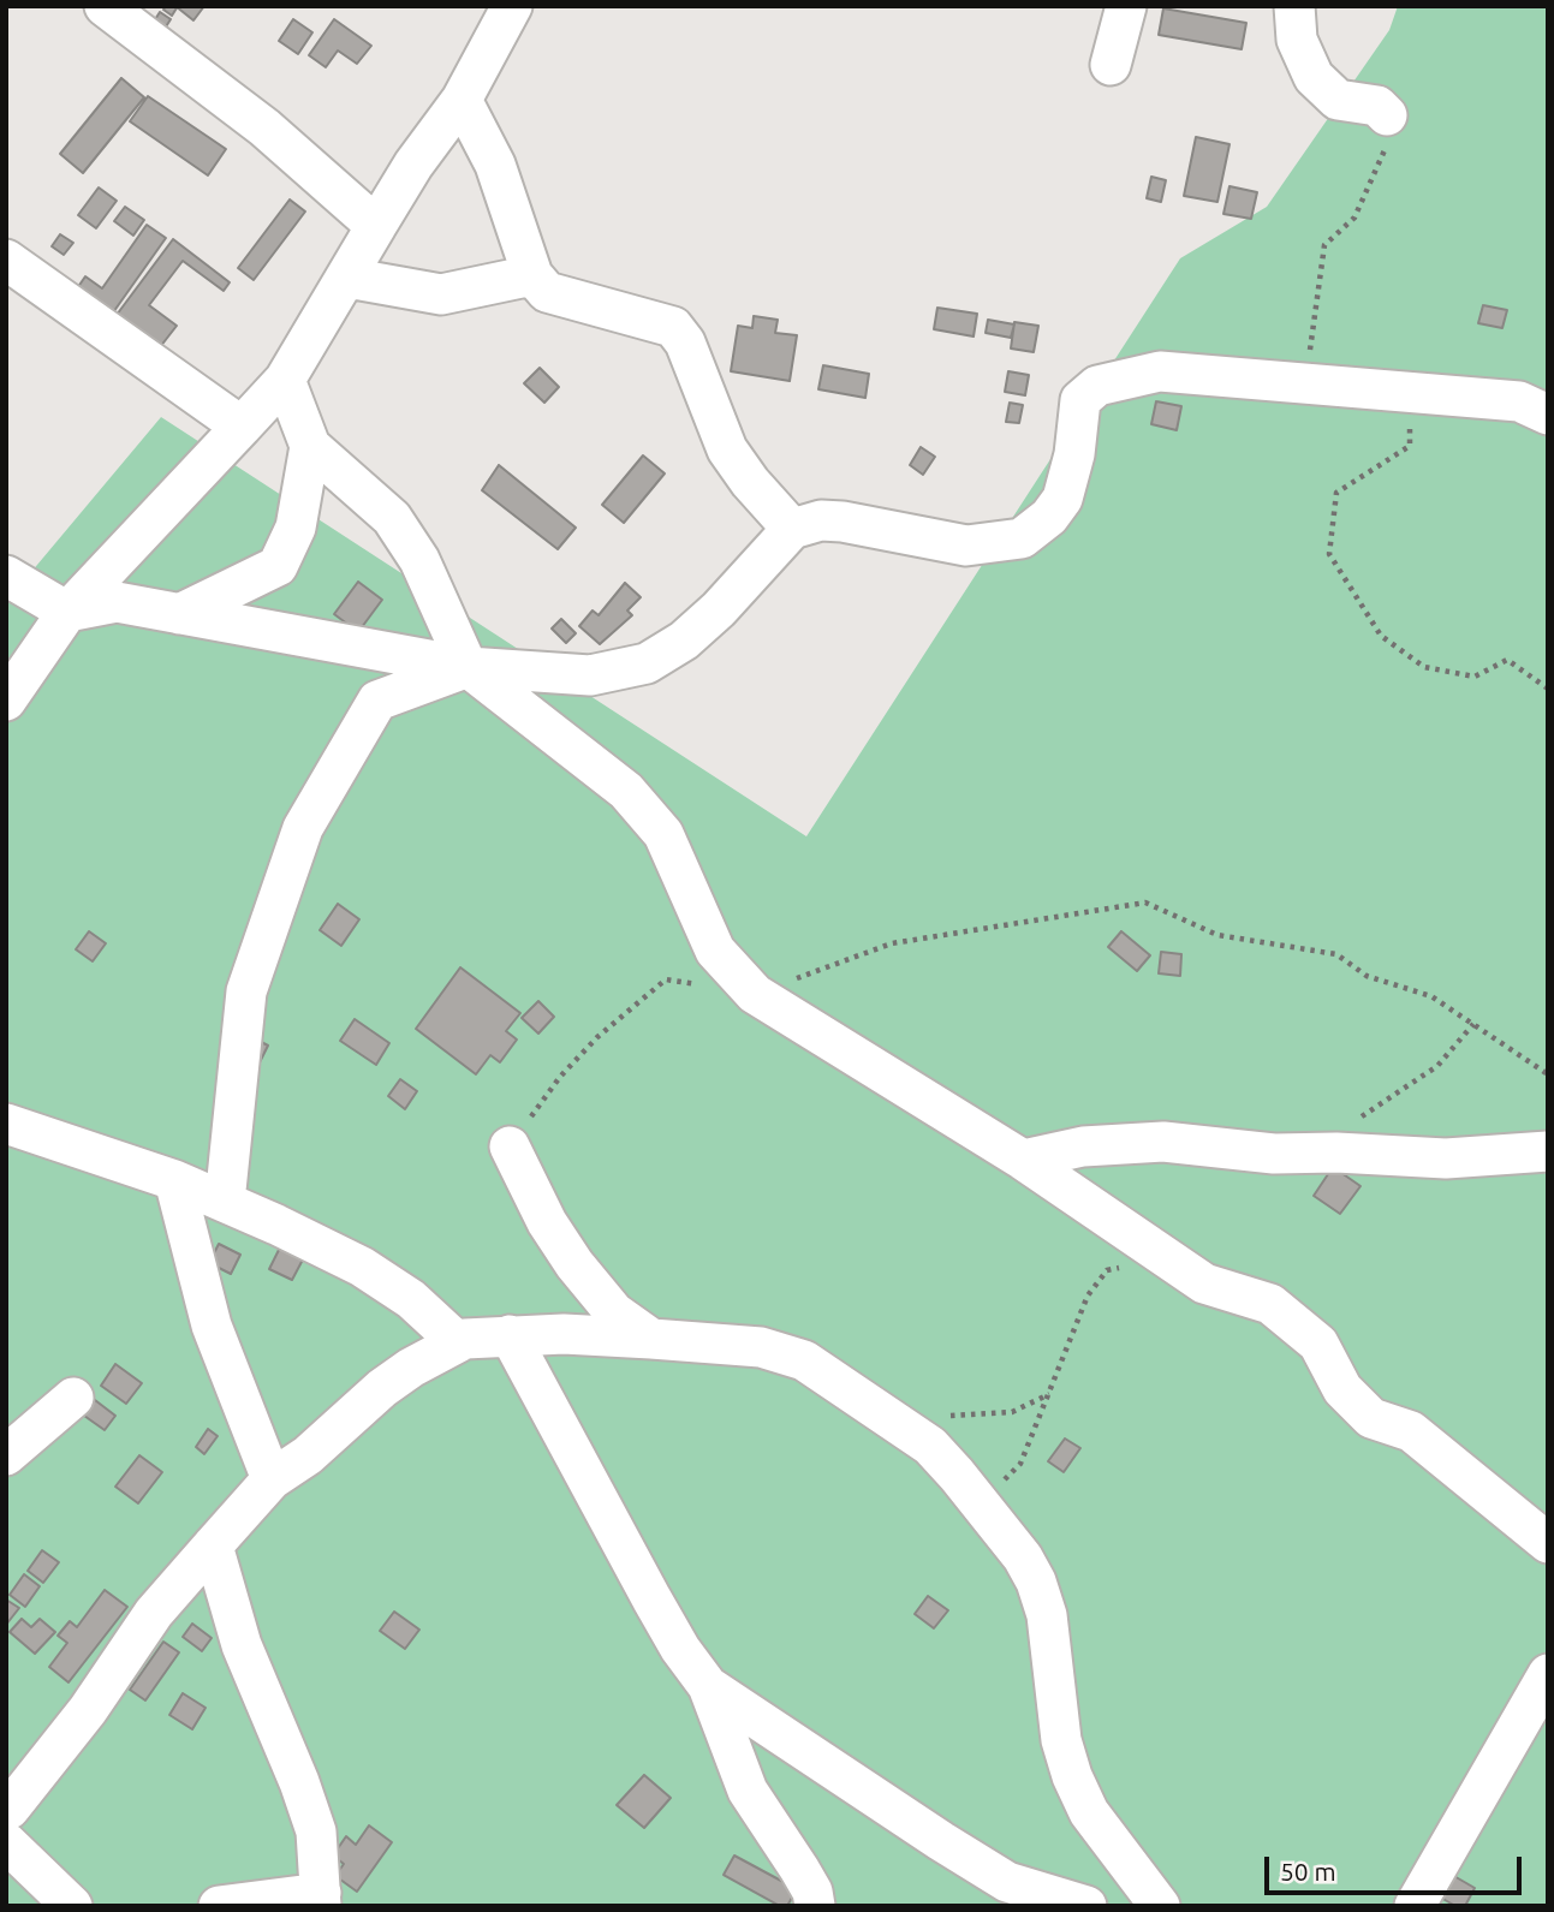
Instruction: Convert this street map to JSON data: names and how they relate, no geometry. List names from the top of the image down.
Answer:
{
  "scale_bar": "50 m"
}
